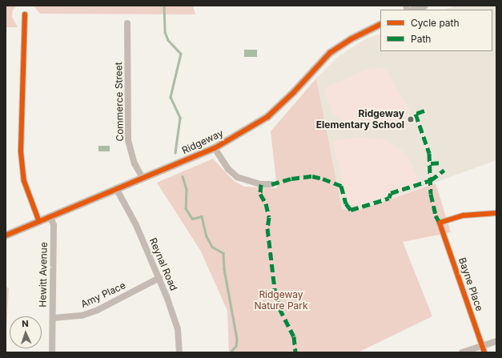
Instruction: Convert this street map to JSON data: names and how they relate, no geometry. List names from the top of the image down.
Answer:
{
  "streets": {
    "street": [
      "Commerce Street",
      "Ridgeway",
      "Reynal Road",
      "Hewitt Avenue",
      "Bayne Place",
      "Amy Place"
    ]
  },
  "crossings": [
    ["Commerce Street", "Ridgeway"],
    ["Ridgeway", "Reynal Road"],
    ["Ridgeway", "Hewitt Avenue"],
    ["Reynal Road", "Amy Place"],
    ["Hewitt Avenue", "Amy Place"]
  ],
  "parks": ["Ridgeway Nature Park"],
  "places": ["Ridgeway Elementary School"],
  "legend": ["Cycle path", "Path"],
  "north": "top"
}
